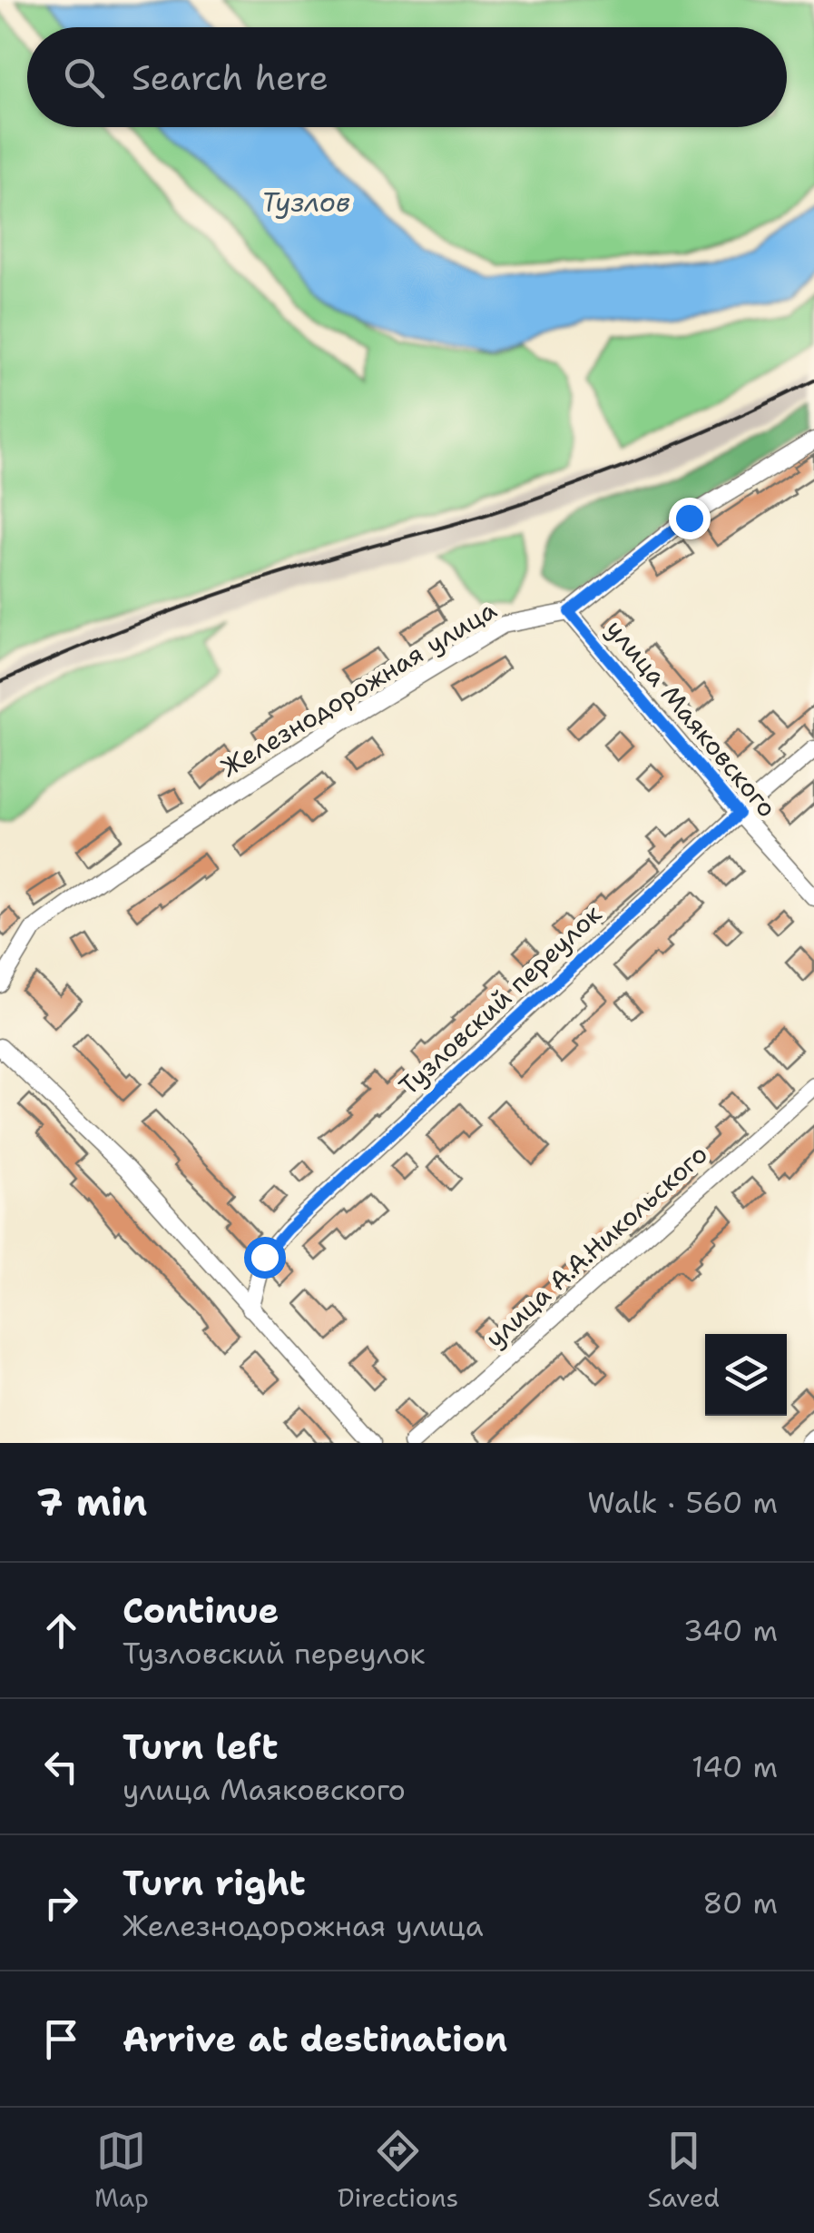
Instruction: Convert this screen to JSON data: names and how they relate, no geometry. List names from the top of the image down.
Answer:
{
  "streets": {
    "street": [
      "Железнодорожная улица",
      "улица Маяковского",
      "Тузловский переулок",
      "улица А.А.Никольского"
    ]
  },
  "crossings": [
    ["Железнодорожная улица", "улица Маяковского"],
    ["улица Маяковского", "Тузловский переулок"]
  ],
  "water": ["Тузлов"],
  "page": {
    "search": "Search here",
    "heading": ["7 min", "Walk · 560 m"],
    "list": [
      ["Continue", "Тузловский переулок", "340 m"],
      ["Turn left", "улица Маяковского", "140 m"],
      ["Turn right", "Железнодорожная улица", "80 m"],
      "Arrive at destination"
    ],
    "nav": ["Map", "Directions", "Saved"]
  }
}
